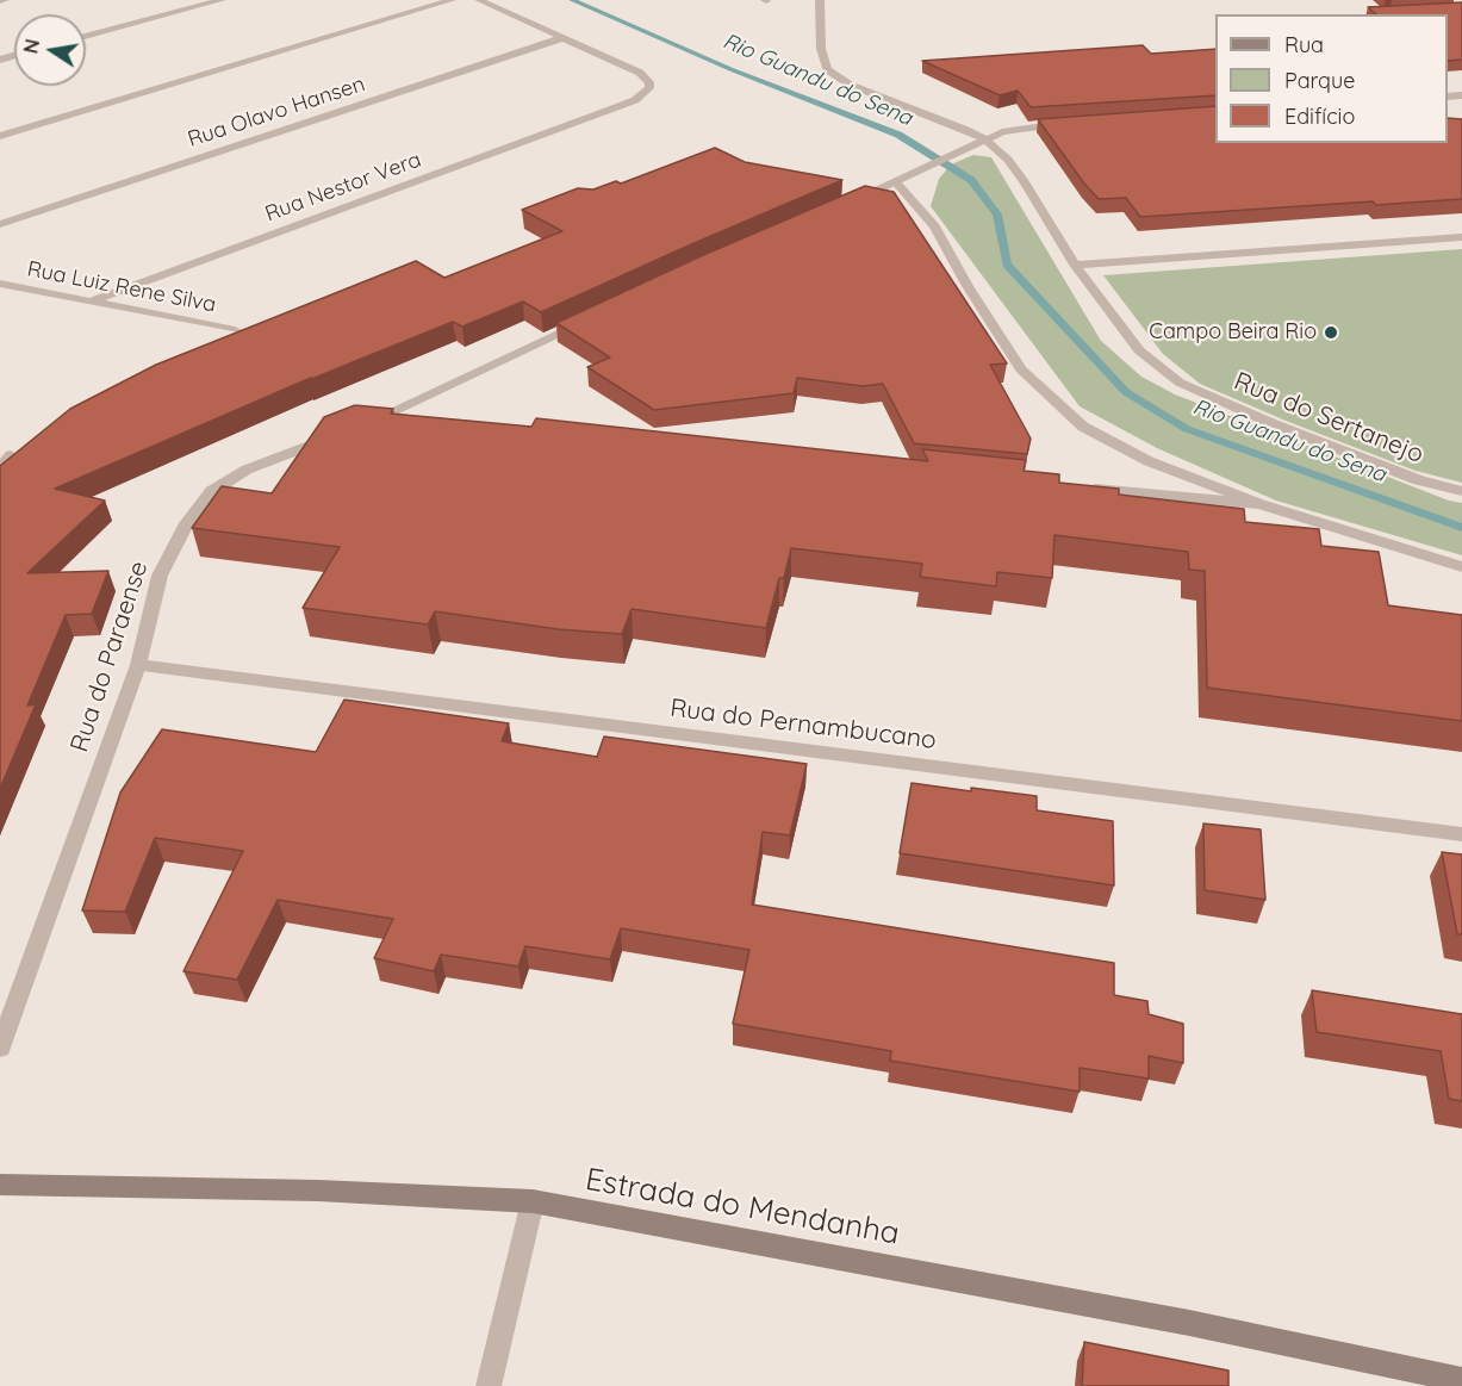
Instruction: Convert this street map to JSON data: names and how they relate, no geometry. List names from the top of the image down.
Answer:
{
  "streets": {
    "main road": ["Estrada do Mendanha"],
    "street": [
      "Rua Olavo Hansen",
      "Rua Nestor Vera",
      "Rua Luiz Rene Silva",
      "Rua do Sertanejo",
      "Rua do Paraense",
      "Rua do Pernambucano"
    ]
  },
  "crossings": [
    ["Rua Olavo Hansen", "Rua Nestor Vera"],
    ["Rua Nestor Vera", "Rua Luiz Rene Silva"],
    ["Rua do Paraense", "Rua do Pernambucano"]
  ],
  "water": ["Rio Guandu do Sena"],
  "places": ["Campo Beira Rio"],
  "legend": ["Rua", "Parque", "Edifício"],
  "north": "left"
}
